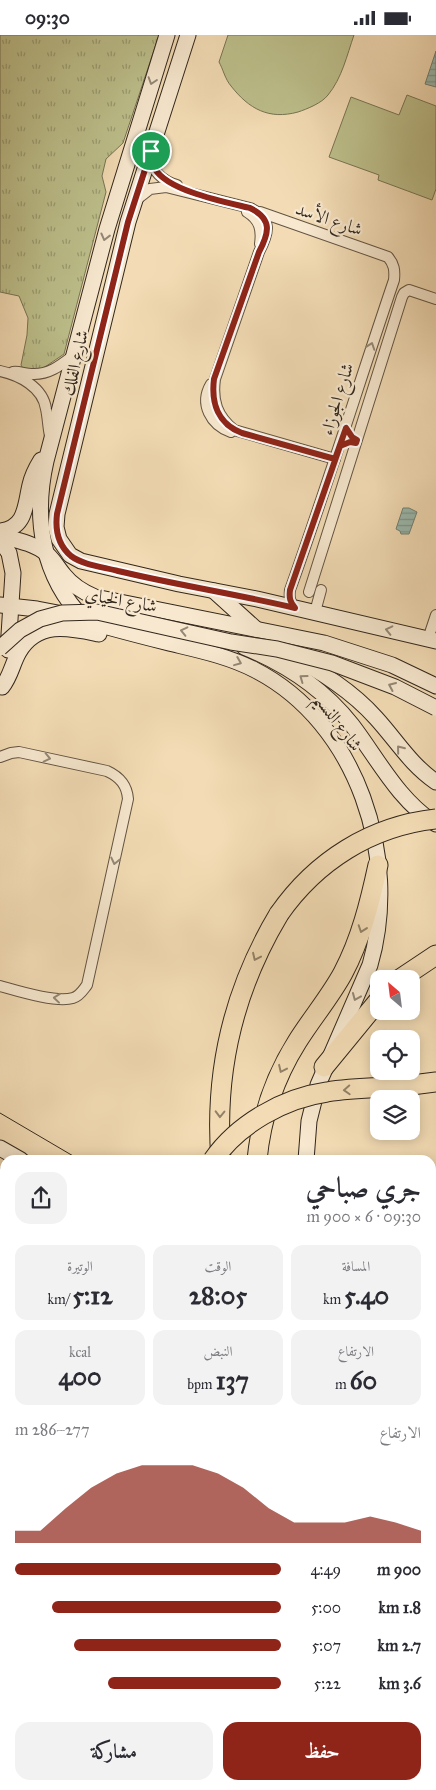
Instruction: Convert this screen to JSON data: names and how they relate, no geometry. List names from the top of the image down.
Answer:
{
  "streets": {
    "main road": ["شارع الفلك", "شارع الخياي", "شارع النسيم"],
    "street": ["شارع الأسد", "شارع الجوزاء"]
  },
  "crossings": [
    ["شارع الأسد", "شارع الجوزاء"],
    ["شارع الفلك", "شارع الجوزاء"],
    ["شارع الفلك", "شارع النسيم"]
  ],
  "one_way": ["شارع الجوزاء", "شارع الخياي", "شارع النسيم"],
  "north": "top left",
  "page": {
    "status": "09:30",
    "heading": ["جري صباحي", "09:30 · 6 × 900 m"],
    "stats": [
      ["المسافة", "5.40 km"],
      ["الوقت", "28:05"],
      ["الوتيرة", "5:12 /km"],
      ["الارتفاع", "60 m"],
      ["النبض", "137 bpm"],
      ["kcal", "400"]
    ],
    "chart": ["الارتفاع", "277–286 m"],
    "list": [
      {
        "name": "900 m",
        "note": "4:49"
      },
      {
        "name": "1.8 km",
        "note": "5:00"
      },
      {
        "name": "2.7 km",
        "note": "5:07"
      },
      {
        "name": "3.6 km",
        "note": "5:22"
      }
    ],
    "buttons": ["حفظ", "مشاركة"]
  }
}
